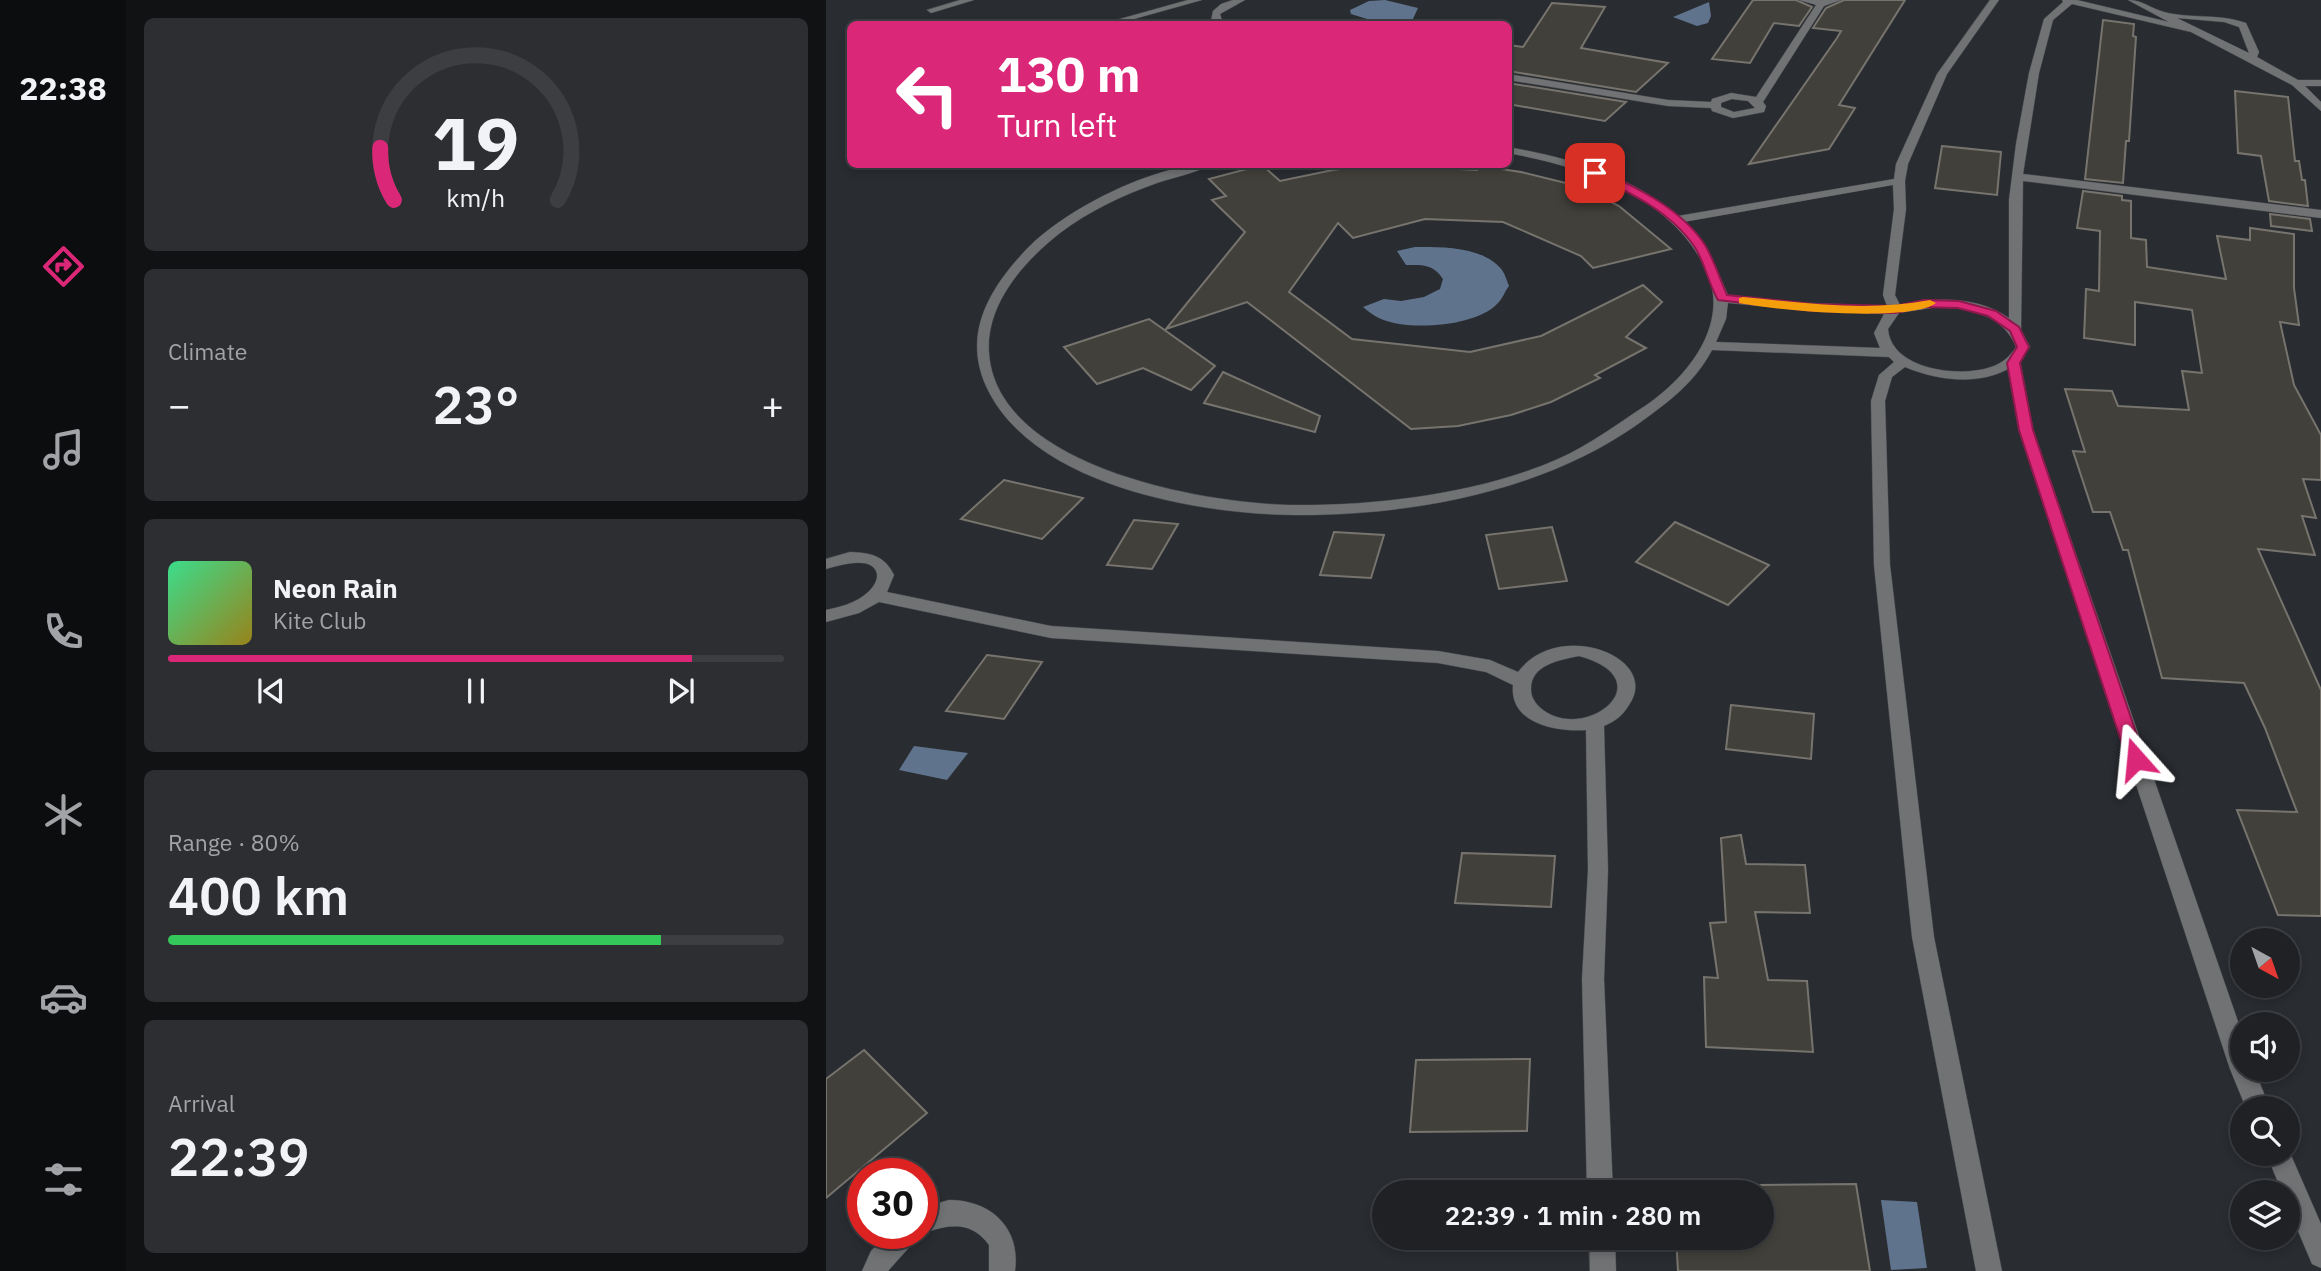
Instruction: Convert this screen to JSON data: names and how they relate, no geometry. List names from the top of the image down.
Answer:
{
  "north": "bottom right",
  "page": {
    "tabs": "22:38",
    "turn": ["130 m", "Turn left"],
    "tile": [
      "Climate",
      ["Range · 80%", "400 km"],
      ["Arrival", "22:39"]
    ],
    "heat": ["−", "23°", "+"],
    "song": ["Neon Rain", "Kite Club"],
    "limit": "30",
    "trip": "22:39 · 1 min · 280 m",
    "gauge": ["19", "km/h"]
  }
}
